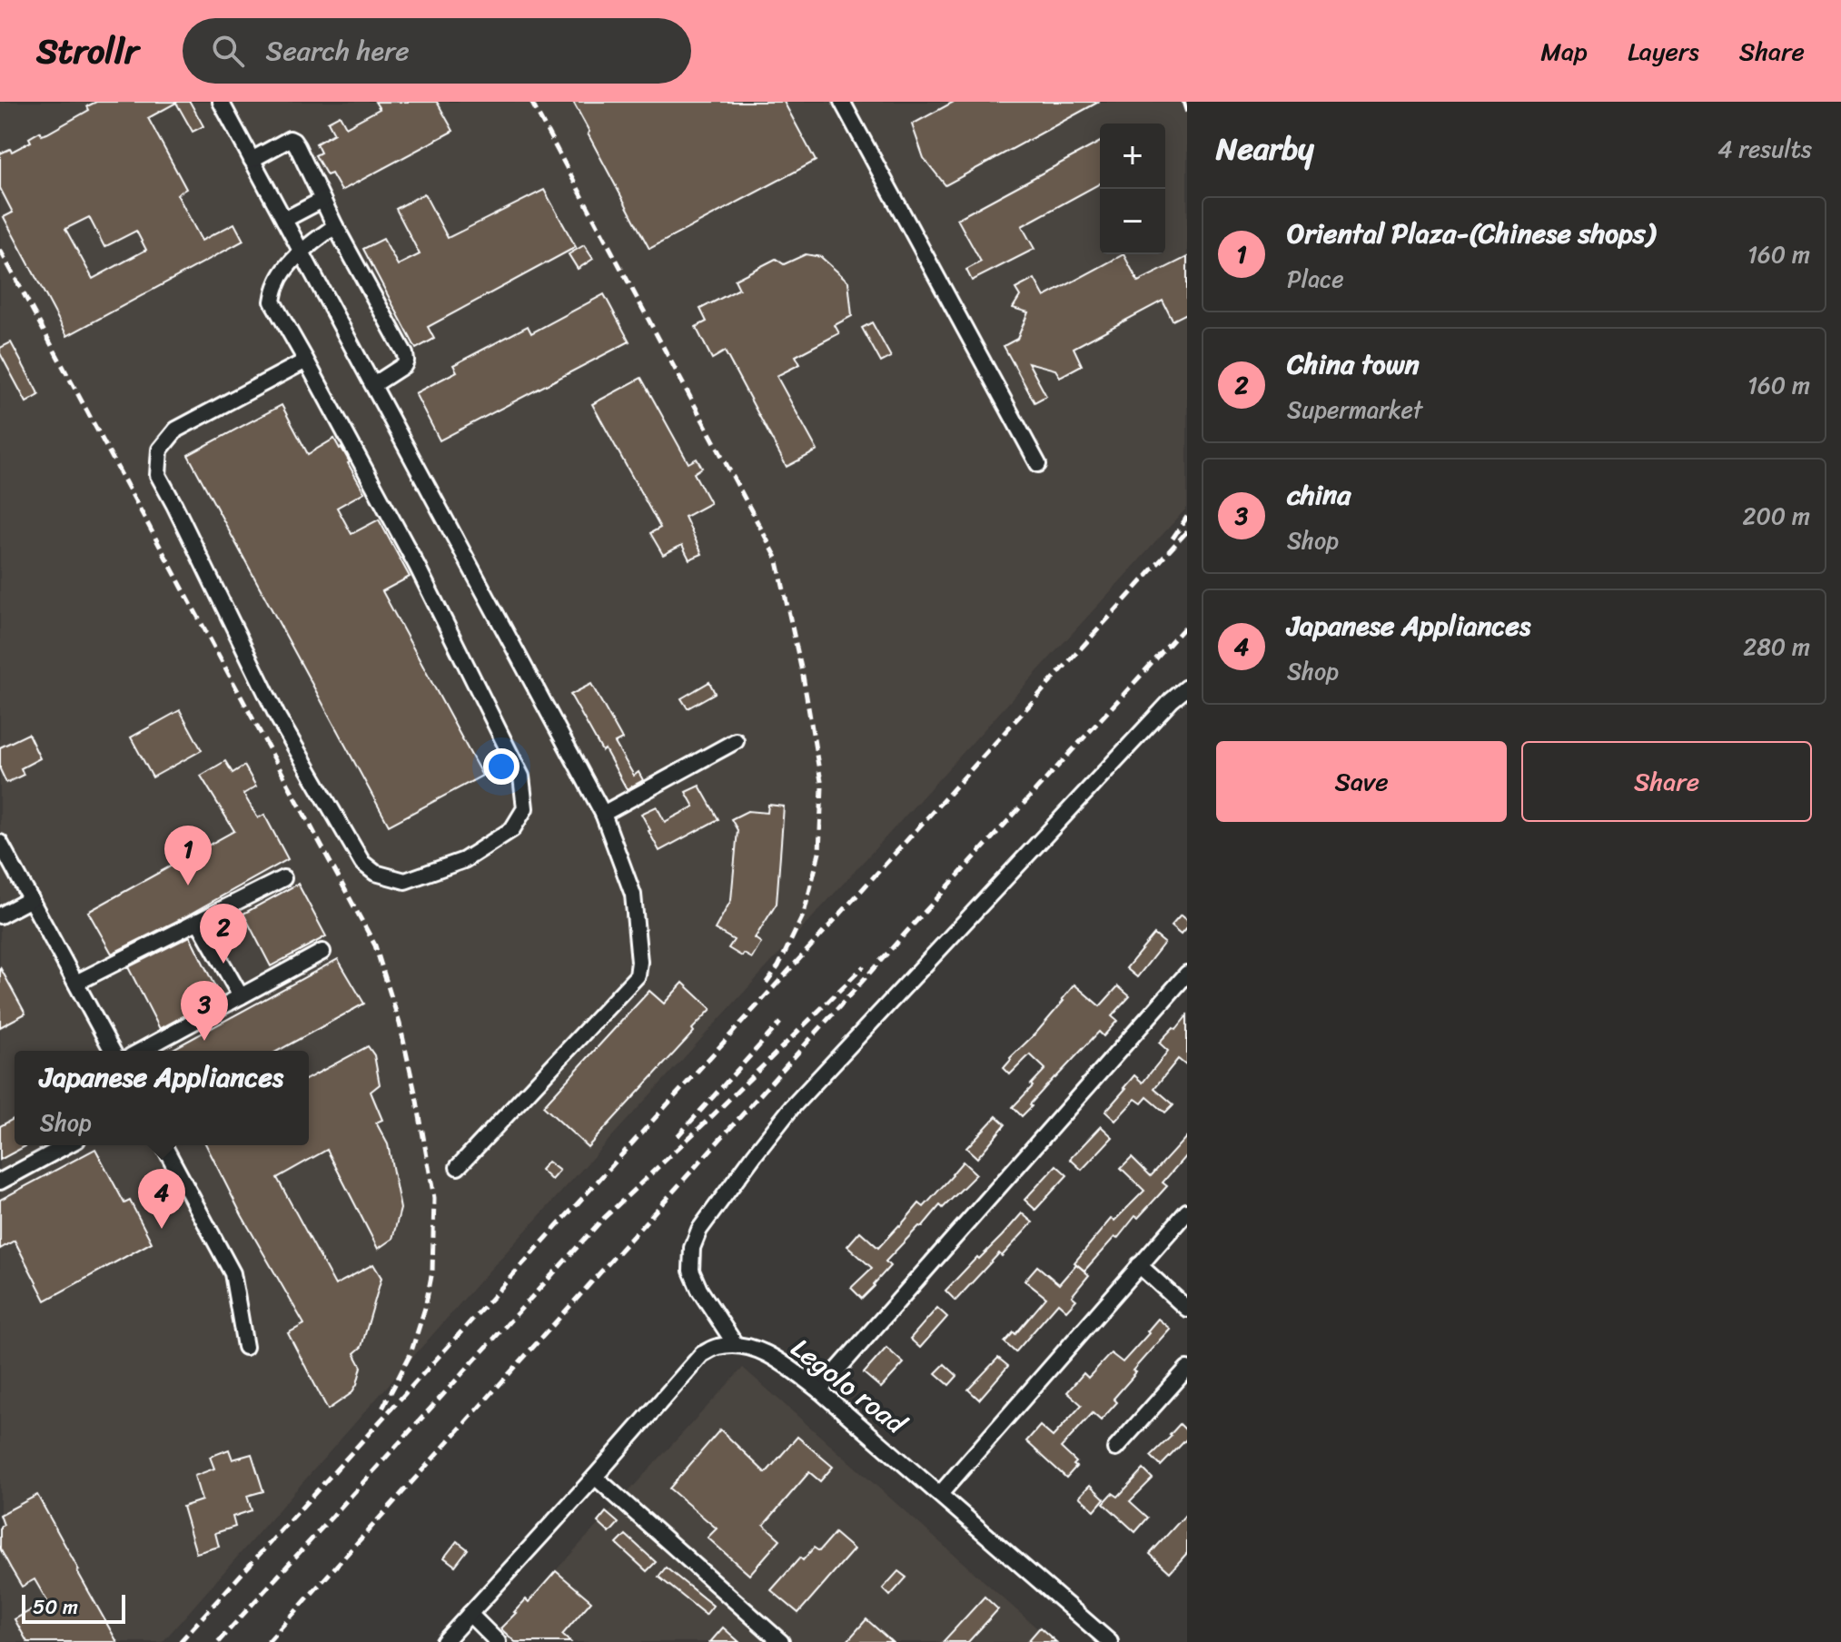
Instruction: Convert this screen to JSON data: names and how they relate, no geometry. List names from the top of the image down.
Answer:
{
  "streets": {
    "street": ["Legolo road"]
  },
  "scale_bar": "50 m",
  "page": {
    "header": "Strollr",
    "search": "Search here",
    "nav": ["Map", "Layers", "Share"],
    "heading": ["Nearby", "4 results"],
    "map_buttons": ["+", "−"],
    "list": [
      {
        "mark": "1",
        "name": "Oriental Plaza-(Chinese shops)",
        "note": "Place",
        "value": "160 m"
      },
      {
        "mark": "2",
        "name": "China town",
        "note": "Supermarket",
        "value": "160 m"
      },
      {
        "mark": "3",
        "name": "china",
        "note": "Shop",
        "value": "200 m"
      },
      {
        "mark": "4",
        "name": "Japanese Appliances",
        "note": "Shop",
        "value": "280 m"
      }
    ],
    "buttons": ["Save", "Share"],
    "pins": [
      "1",
      "2",
      "3",
      "4"
    ],
    "popup": ["Japanese Appliances", "Shop"],
    "scale": "50 m"
  }
}
